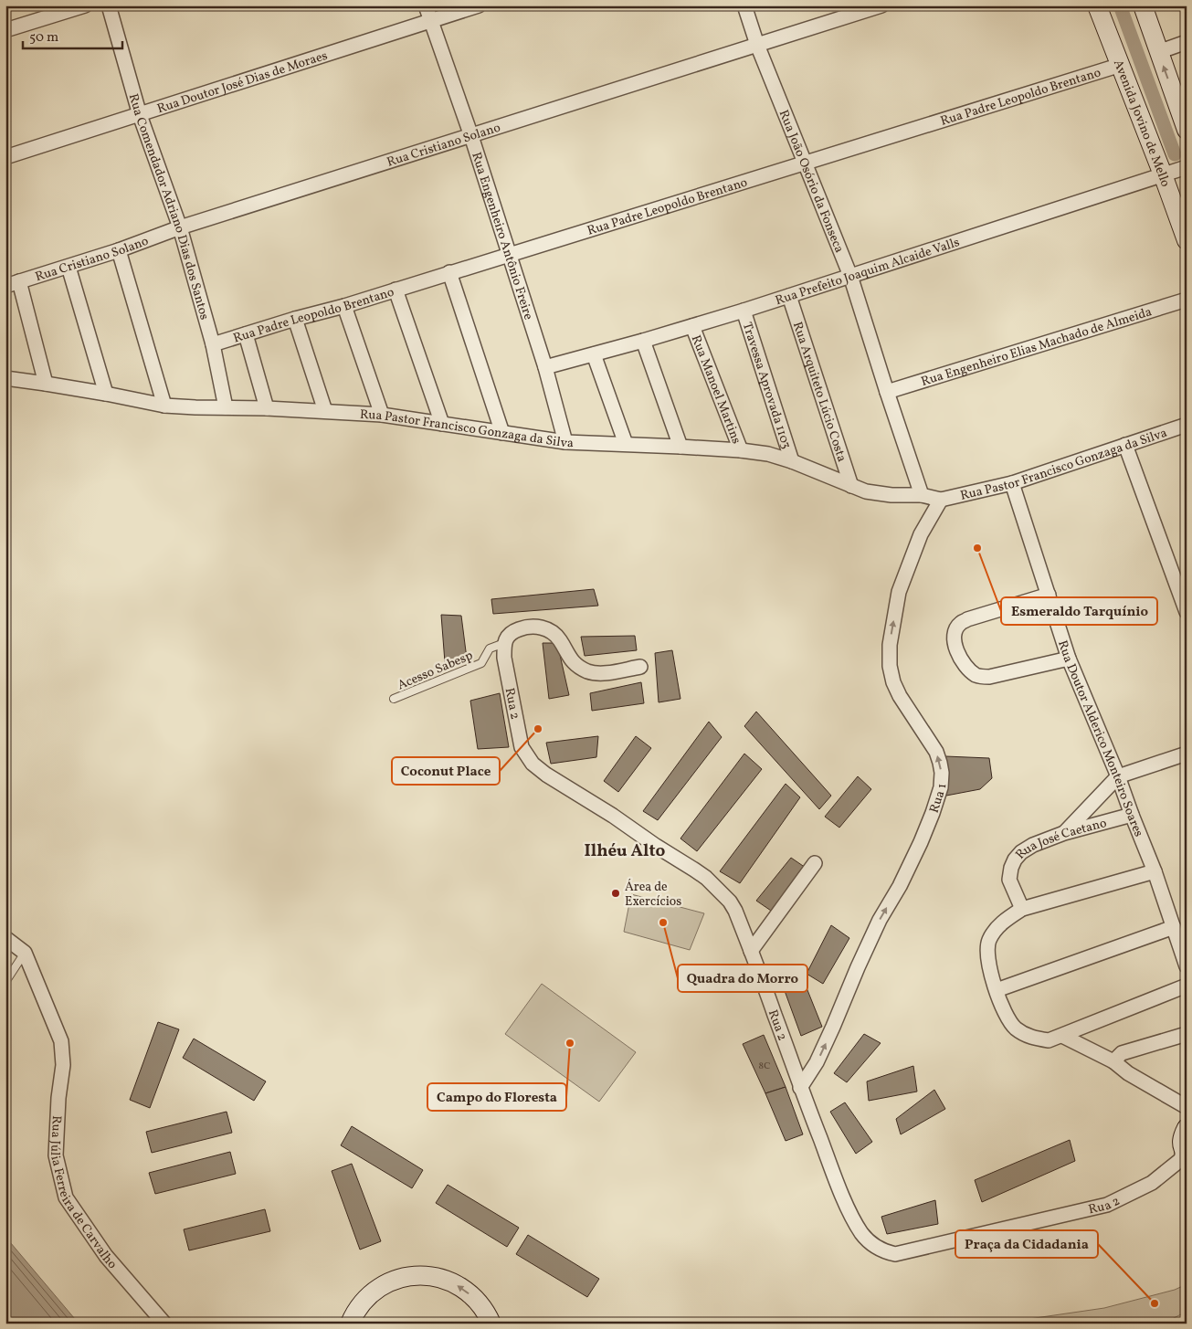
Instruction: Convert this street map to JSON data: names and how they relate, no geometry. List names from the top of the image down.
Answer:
{
  "streets": {
    "main road": ["Avenida Jovino de Mello"],
    "street": [
      "Rua Doutor José Dias de Moraes",
      "Rua Padre Leopoldo Brentano",
      "Rua Cristiano Solano",
      "Rua João Osório da Fonseca",
      "Rua Comendador Adriano Dias dos Santos",
      "Rua Engenheiro Antônio Freire",
      "Rua Prefeito Joaquim Alcaide Valls",
      "Rua Engenheiro Elias Machado de Almeida",
      "Travessa Aprovada 1103",
      "Rua Manoel Martins",
      "Rua Arquiteto Lúcio Costa",
      "Rua Pastor Francisco Gonzaga da Silva",
      "Rua 2",
      "Rua Doutor Alderico Monteiro Soares",
      "Rua 1",
      "Rua José Caetano",
      "Rua Júlia Ferreira de Carvalho"
    ],
    "lane": ["Acesso Sabesp"]
  },
  "crossings": [
    ["Rua Doutor José Dias de Moraes", "Rua Comendador Adriano Dias dos Santos"],
    ["Rua Doutor José Dias de Moraes", "Rua Engenheiro Antônio Freire"],
    ["Rua Padre Leopoldo Brentano", "Avenida Jovino de Mello"],
    ["Rua Padre Leopoldo Brentano", "Rua João Osório da Fonseca"],
    ["Rua Padre Leopoldo Brentano", "Rua Comendador Adriano Dias dos Santos"],
    ["Rua Padre Leopoldo Brentano", "Rua Engenheiro Antônio Freire"],
    ["Avenida Jovino de Mello", "Rua Prefeito Joaquim Alcaide Valls"],
    ["Rua Cristiano Solano", "Rua João Osório da Fonseca"],
    ["Rua Cristiano Solano", "Rua Comendador Adriano Dias dos Santos"],
    ["Rua Cristiano Solano", "Rua Engenheiro Antônio Freire"],
    ["Rua João Osório da Fonseca", "Rua Prefeito Joaquim Alcaide Valls"],
    ["Rua João Osório da Fonseca", "Rua Engenheiro Elias Machado de Almeida"],
    ["Rua João Osório da Fonseca", "Rua Pastor Francisco Gonzaga da Silva"],
    ["Rua Comendador Adriano Dias dos Santos", "Rua Pastor Francisco Gonzaga da Silva"],
    ["Rua Engenheiro Antônio Freire", "Rua Prefeito Joaquim Alcaide Valls"],
    ["Rua Engenheiro Antônio Freire", "Rua Pastor Francisco Gonzaga da Silva"],
    ["Rua Prefeito Joaquim Alcaide Valls", "Travessa Aprovada 1103"],
    ["Rua Prefeito Joaquim Alcaide Valls", "Rua Manoel Martins"],
    ["Rua Prefeito Joaquim Alcaide Valls", "Rua Arquiteto Lúcio Costa"],
    ["Travessa Aprovada 1103", "Rua Pastor Francisco Gonzaga da Silva"],
    ["Rua Manoel Martins", "Rua Pastor Francisco Gonzaga da Silva"],
    ["Rua Arquiteto Lúcio Costa", "Rua Pastor Francisco Gonzaga da Silva"],
    ["Rua Pastor Francisco Gonzaga da Silva", "Rua Doutor Alderico Monteiro Soares"],
    ["Rua Pastor Francisco Gonzaga da Silva", "Rua 1"],
    ["Acesso Sabesp", "Rua 2"],
    ["Rua 2", "Rua 1"],
    ["Rua Doutor Alderico Monteiro Soares", "Rua José Caetano"]
  ],
  "one_way": ["Rua 1"],
  "districts": ["Ilhéu Alto"],
  "places": [
    "Esmeraldo Tarquínio",
    "Coconut Place",
    "Área de Exercícios",
    "Quadra do Morro",
    "Campo do Floresta",
    "Praça da Cidadania"
  ],
  "house_numbers": ["8C"],
  "scale_bar": "50 m"
}
